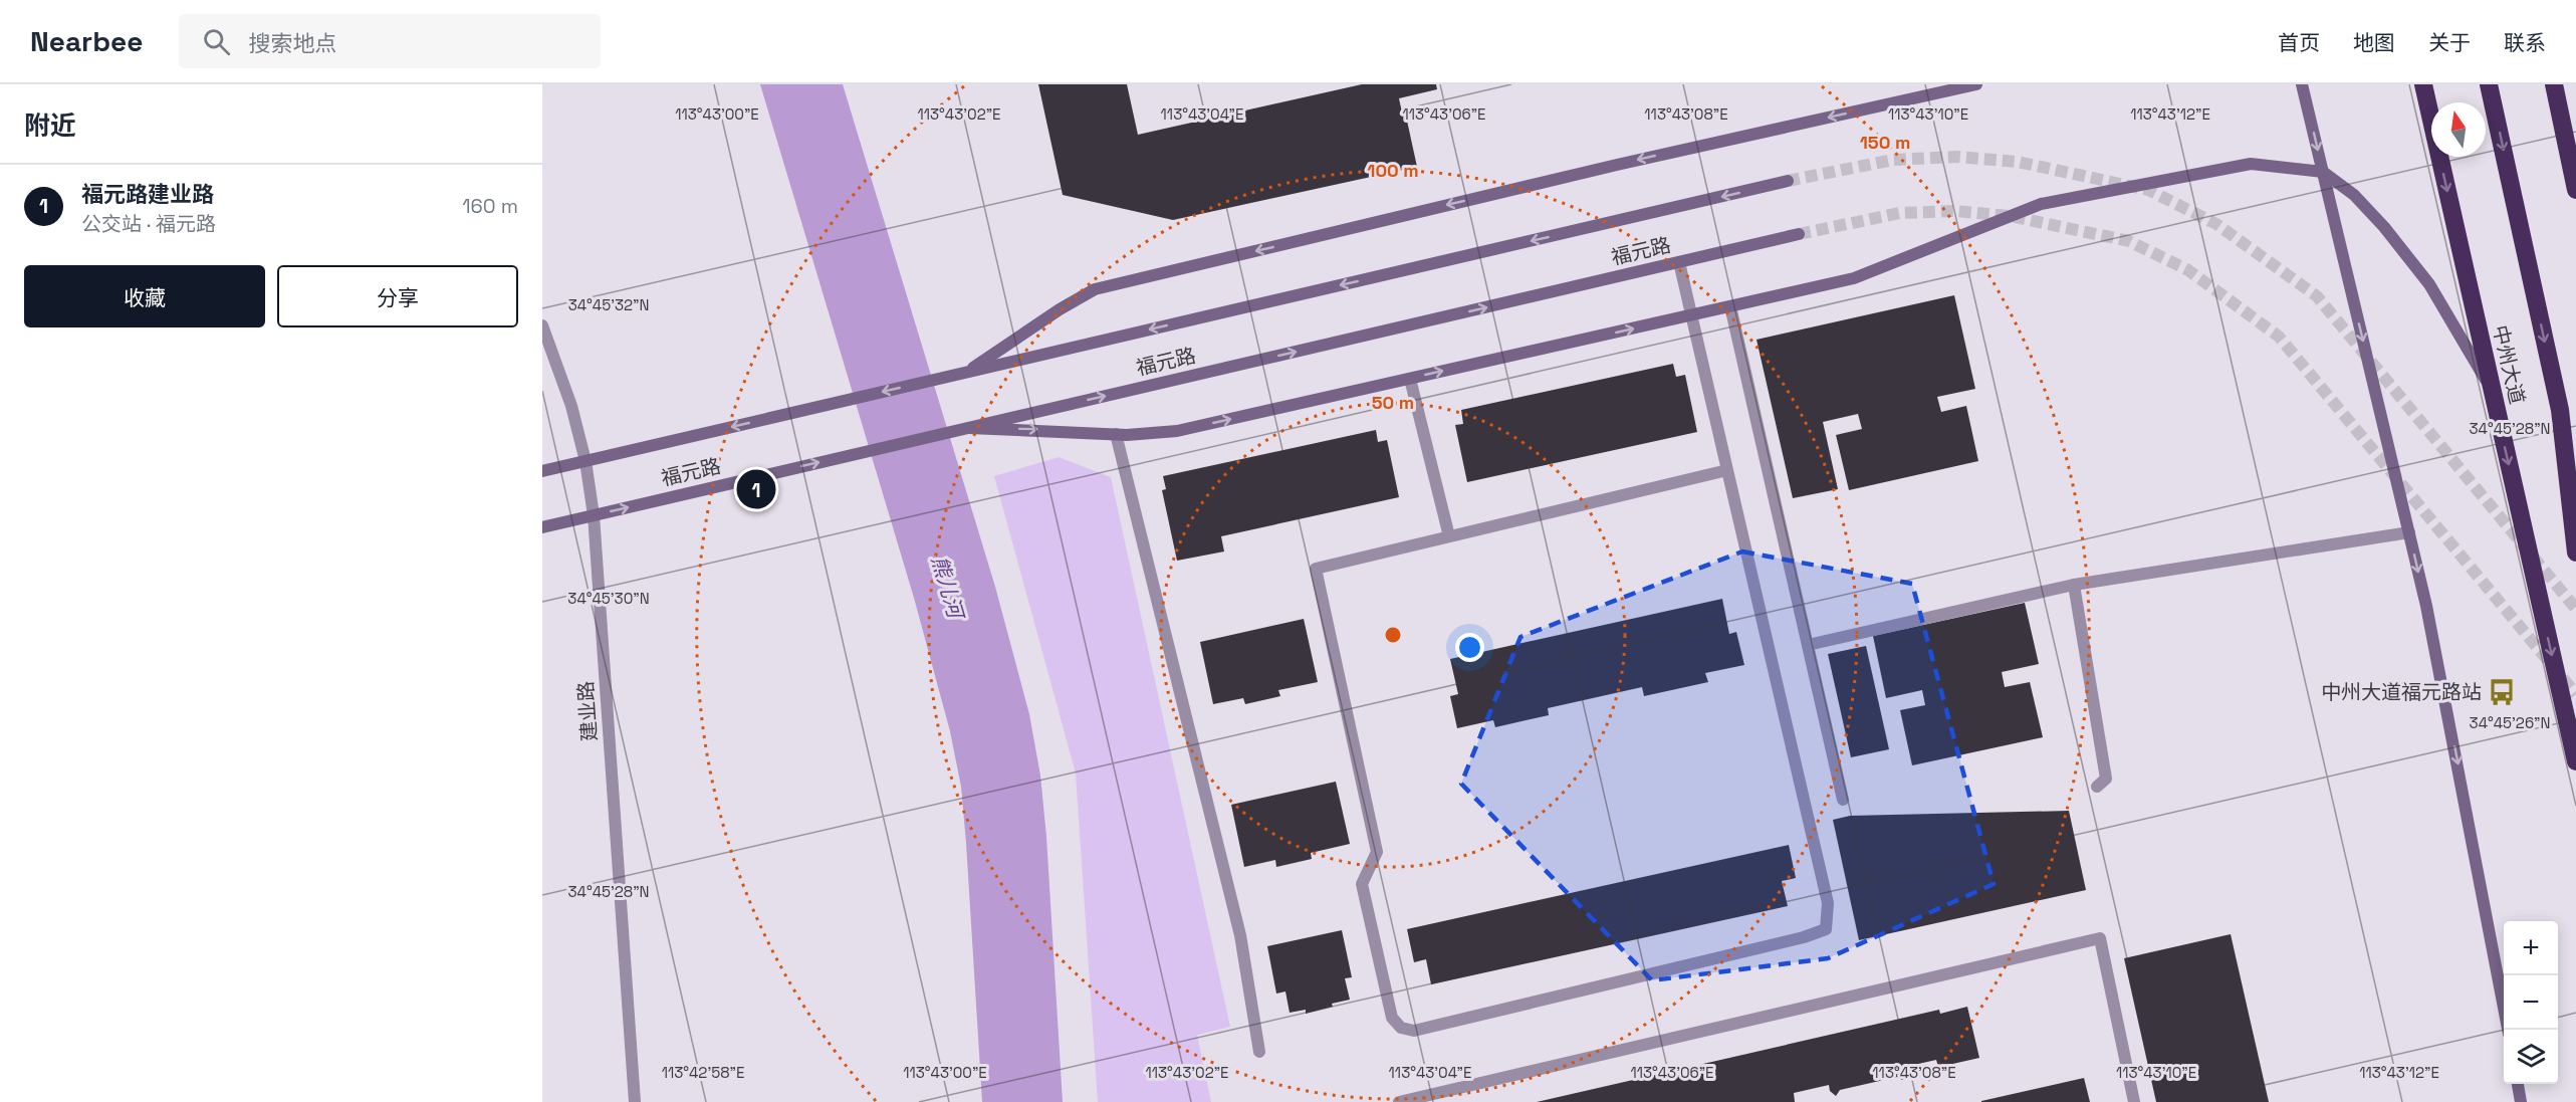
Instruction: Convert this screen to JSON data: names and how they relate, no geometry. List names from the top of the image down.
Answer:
{
  "streets": {
    "highway": ["中州大道"],
    "street": ["福元路", "建业路"]
  },
  "crossings": [
    ["福元路", "建业路"]
  ],
  "water": ["熊儿河"],
  "places": {
    "bus stop": ["中州大道福元路站"]
  },
  "north": "top",
  "page": {
    "header": "Nearbee",
    "search": "搜索地点",
    "nav": [
      "首页",
      "地图",
      "关于",
      "联系"
    ],
    "heading": "附近",
    "list": [
      {
        "mark": "1",
        "name": "福元路建业路",
        "note": "公交站 · 福元路",
        "value": "160 m"
      }
    ],
    "buttons": ["收藏", "分享"],
    "pins": "1",
    "map_buttons": ["+", "−"]
  },
  "coordinates": [
    "113°43'00\"E",
    "113°43'02\"E",
    "113°43'04\"E",
    "113°43'06\"E",
    "113°43'08\"E",
    "113°43'10\"E",
    "113°43'12\"E",
    "34°45'32\"N",
    "34°45'28\"N",
    "34°45'30\"N",
    "34°45'26\"N",
    "113°42'58\"E"
  ],
  "rings": ["150 m", "100 m", "50 m"]
}
